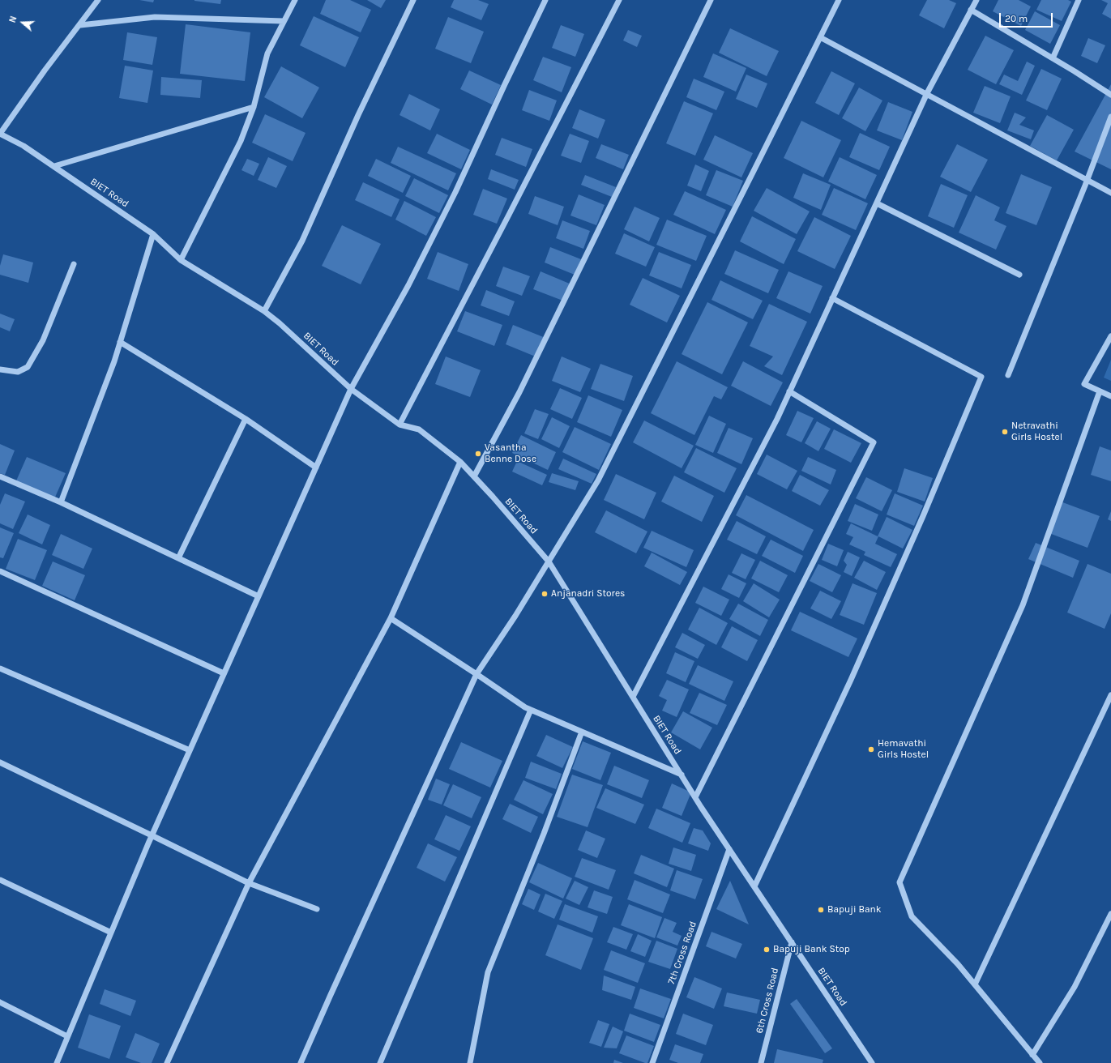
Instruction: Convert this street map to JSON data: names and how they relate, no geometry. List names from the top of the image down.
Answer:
{
  "streets": {
    "street": ["BIET Road", "7th Cross Road", "6th Cross Road"]
  },
  "crossings": [
    ["BIET Road", "7th Cross Road"],
    ["BIET Road", "6th Cross Road"]
  ],
  "places": [
    "Netravathi Girls Hostel",
    "Vasantha Benne Dose",
    "Anjanadri Stores",
    "Hemavathi Girls Hostel",
    "Bapuji Bank",
    "Bapuji Bank Stop"
  ],
  "scale_bar": "20 m",
  "north": "left"
}
